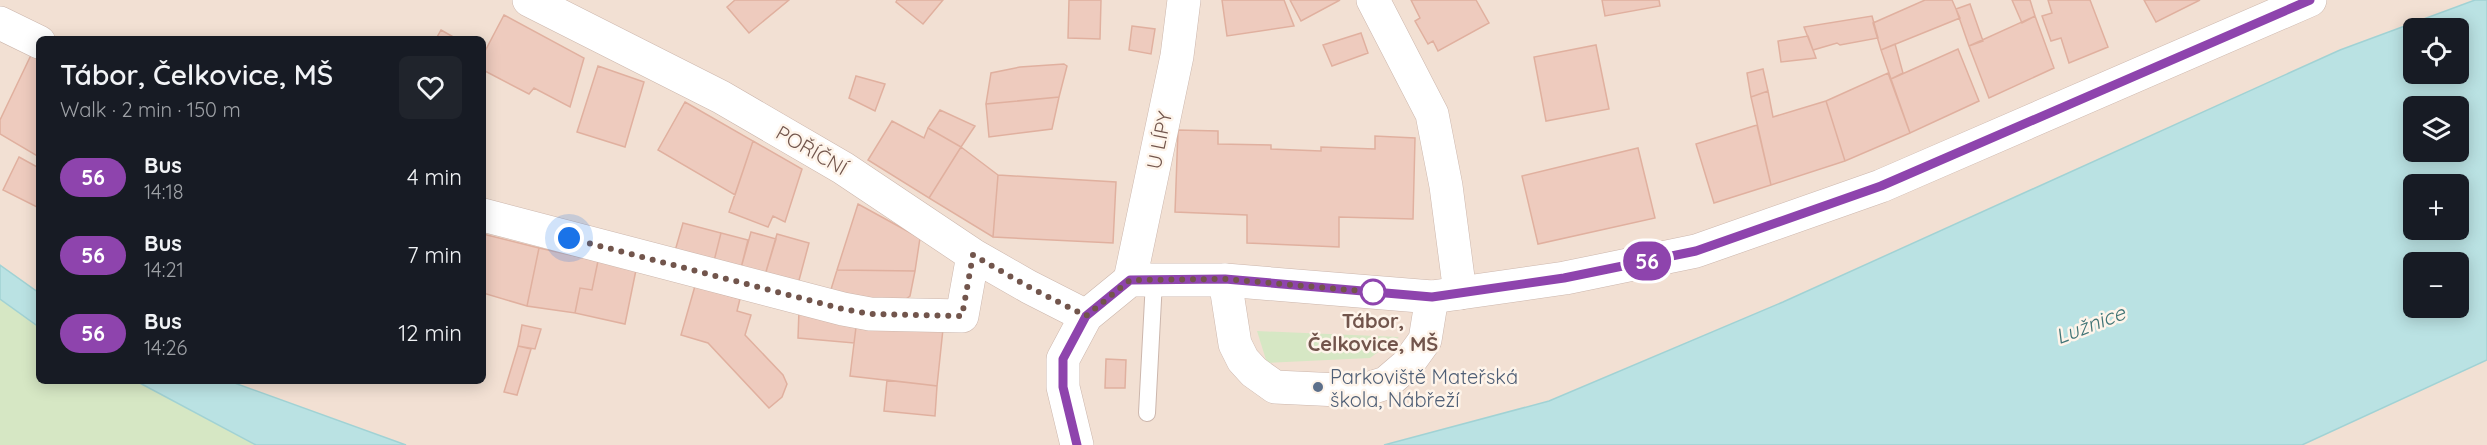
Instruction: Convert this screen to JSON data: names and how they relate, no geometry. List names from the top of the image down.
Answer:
{
  "streets": {
    "street": ["U LÍPY", "POŘÍČNÍ"]
  },
  "water": ["Lužnice"],
  "places": ["Tábor, Čelkovice, MŠ", "Parkoviště Mateřská škola, Nábřeží"],
  "lines": ["bus line 56"],
  "page": {
    "on_map": "56",
    "map_buttons": ["+", "−"],
    "heading": ["Tábor, Čelkovice, MŠ", "Walk · 2 min · 150 m"],
    "list": [
      {
        "mark": "56",
        "name": "Bus",
        "note": "14:18",
        "value": "4 min"
      },
      {
        "mark": "56",
        "name": "Bus",
        "note": "14:21",
        "value": "7 min"
      },
      {
        "mark": "56",
        "name": "Bus",
        "note": "14:26",
        "value": "12 min"
      }
    ]
  }
}
